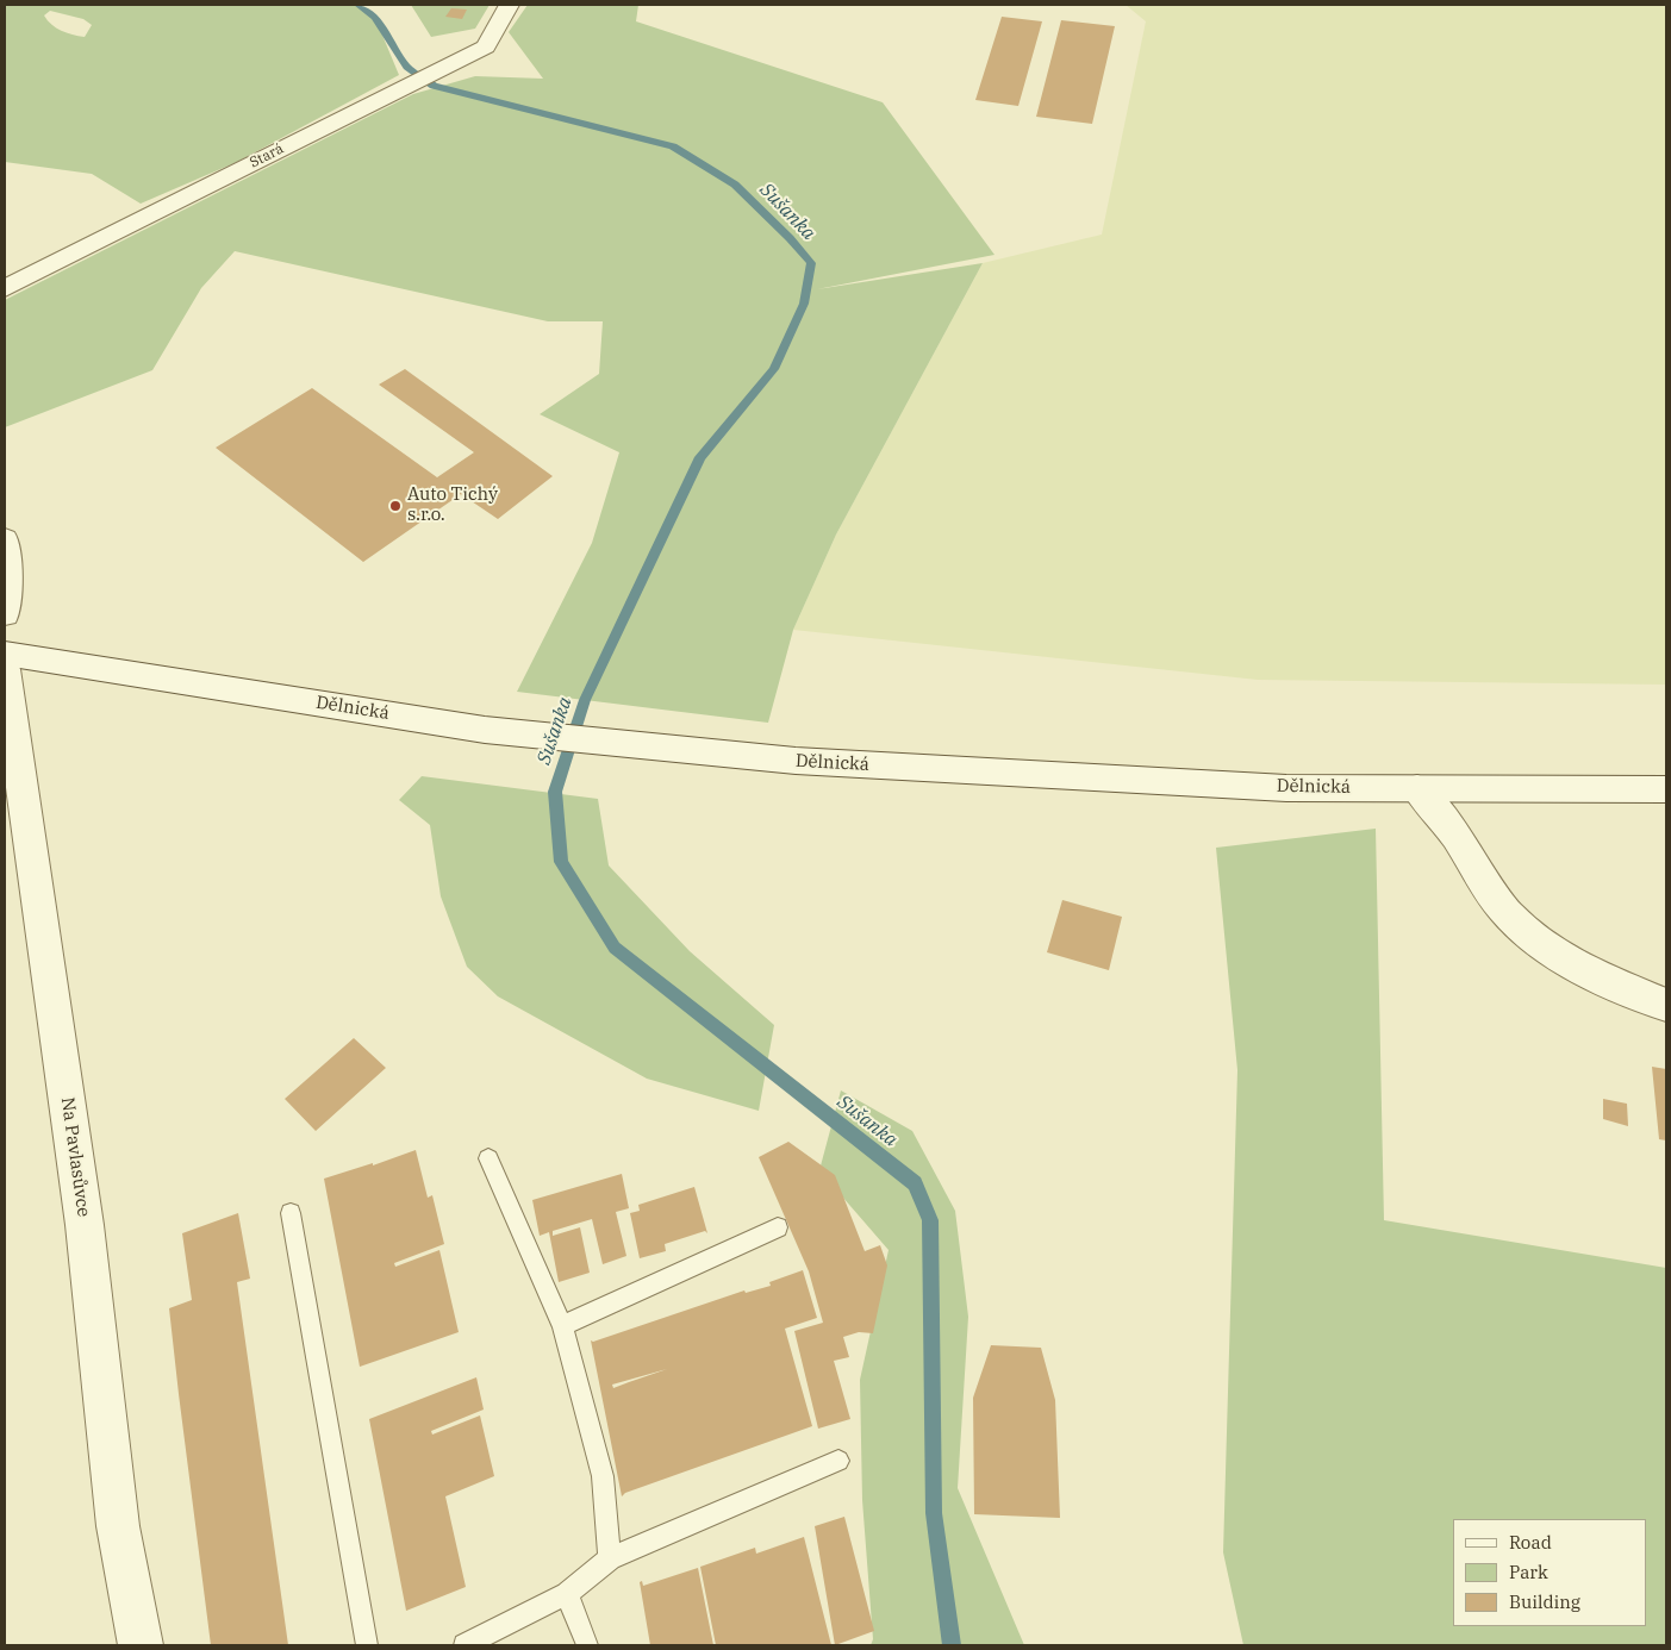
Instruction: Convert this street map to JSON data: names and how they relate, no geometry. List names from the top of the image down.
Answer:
{
  "streets": {
    "street": ["Stará", "Dělnická", "Na Pavlasůvce"]
  },
  "water": ["Sušanka"],
  "places": ["Auto Tichý s.r.o."],
  "legend": ["Road", "Park", "Building"]
}
